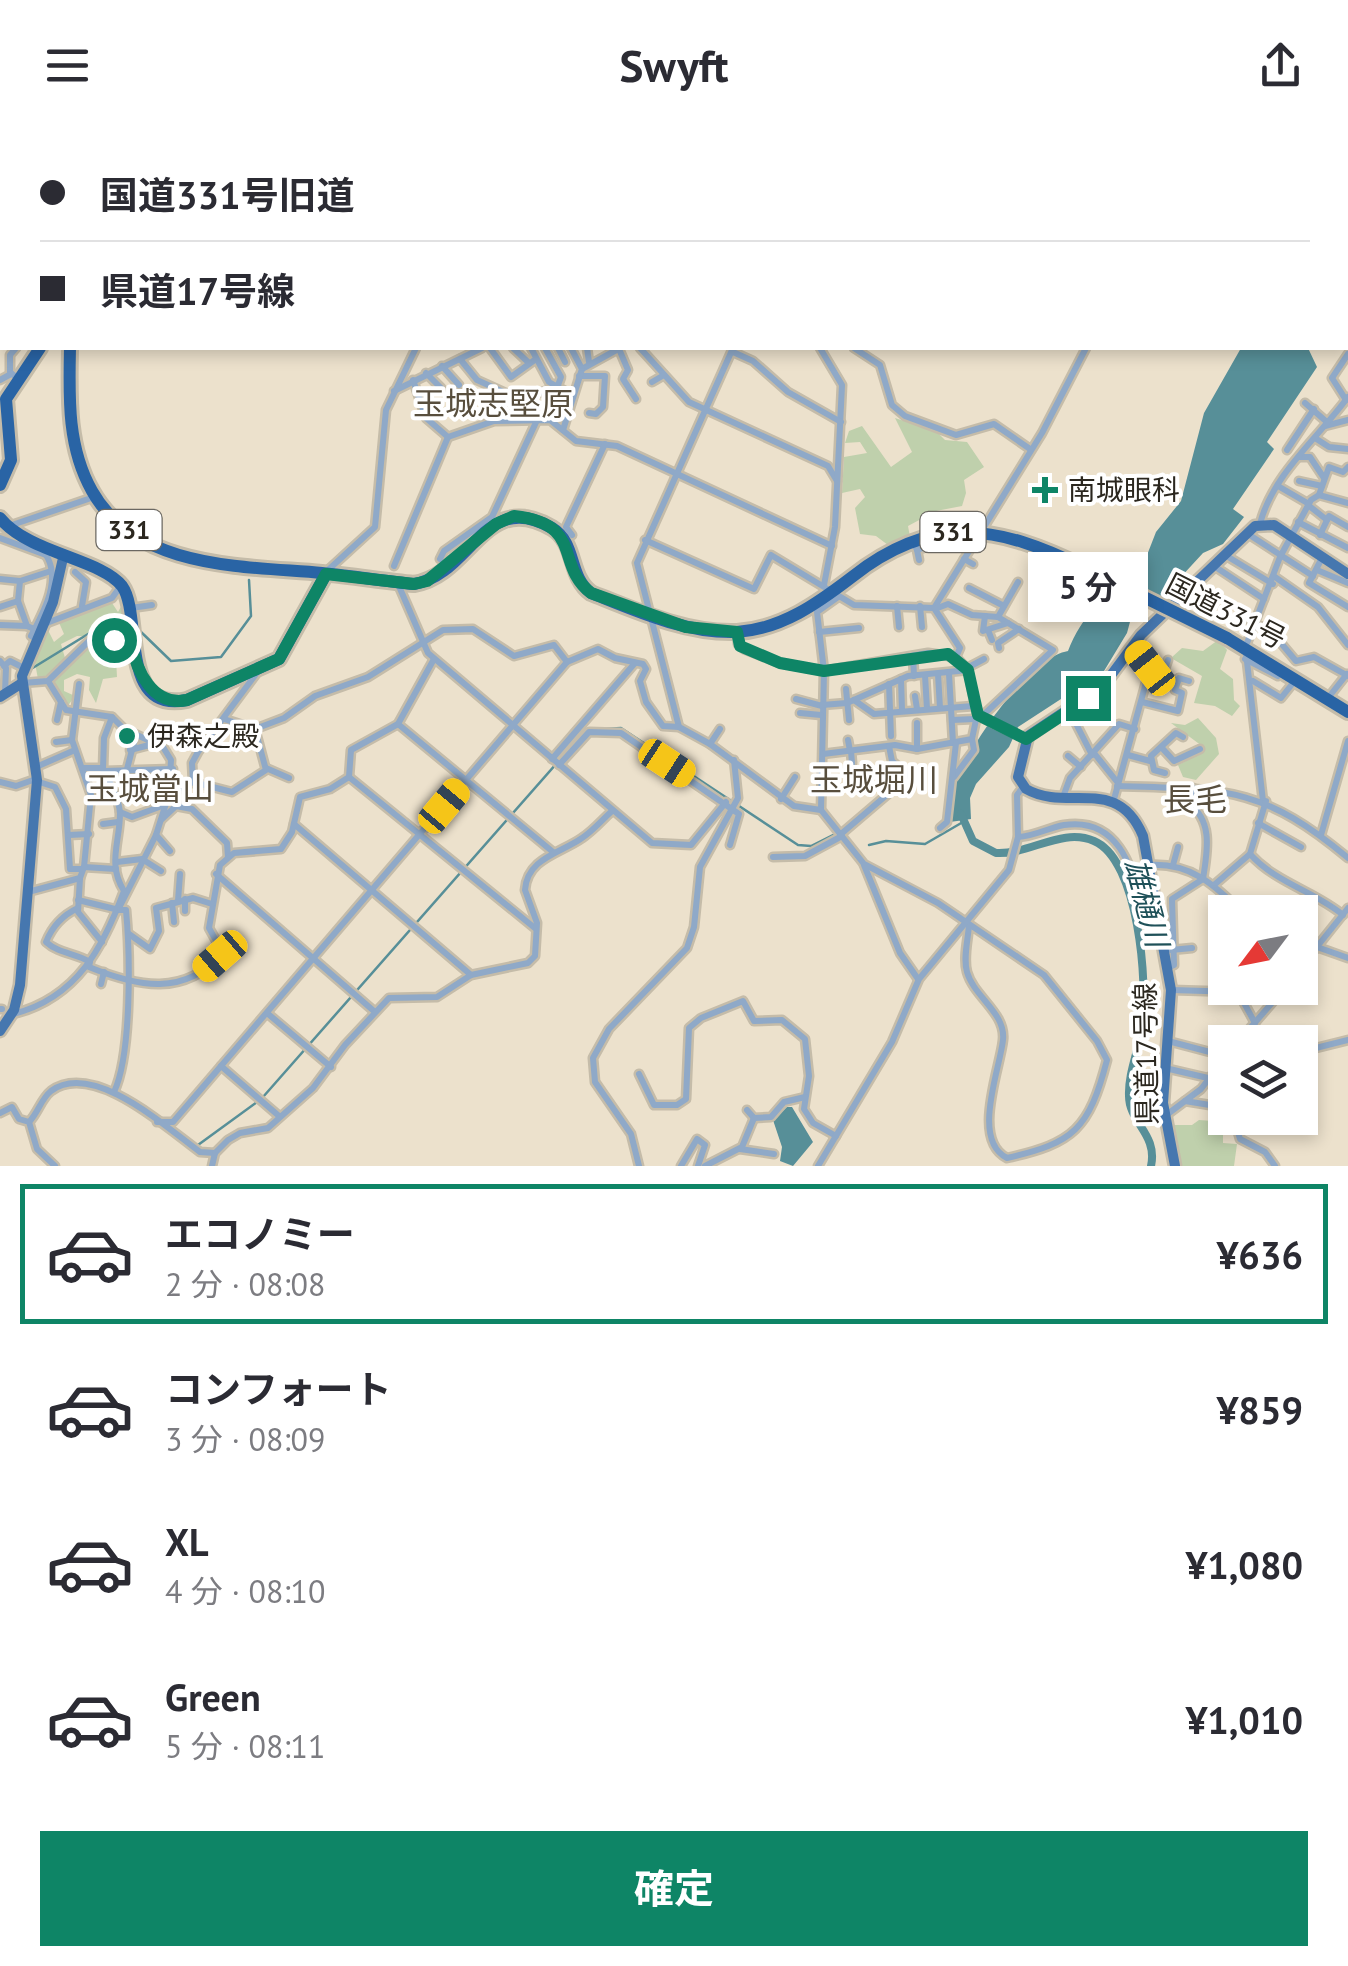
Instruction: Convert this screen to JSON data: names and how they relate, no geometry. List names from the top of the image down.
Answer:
{
  "streets": {
    "highway": ["331", "国道331号"],
    "main road": ["県道17号線"]
  },
  "crossings": [
    ["331", "国道331号"]
  ],
  "districts": [
    "玉城志堅原",
    "玉城堀川",
    "玉城當山",
    "長毛"
  ],
  "water": ["雄樋川"],
  "places": {
    "health": ["南城眼科"],
    "other": ["伊森之殿"]
  },
  "north": "bottom left",
  "page": {
    "header": "Swyft",
    "banner": ["国道331号旧道", "県道17号線"],
    "bubble": "5 分",
    "list": [
      {
        "name": "エコノミー",
        "note": "2 分 · 08:08",
        "value": "¥636"
      },
      {
        "name": "コンフォート",
        "note": "3 分 · 08:09",
        "value": "¥859"
      },
      {
        "name": "XL",
        "note": "4 分 · 08:10",
        "value": "¥1,080"
      },
      {
        "name": "Green",
        "note": "5 分 · 08:11",
        "value": "¥1,010"
      }
    ],
    "buttons": "確定"
  }
}
